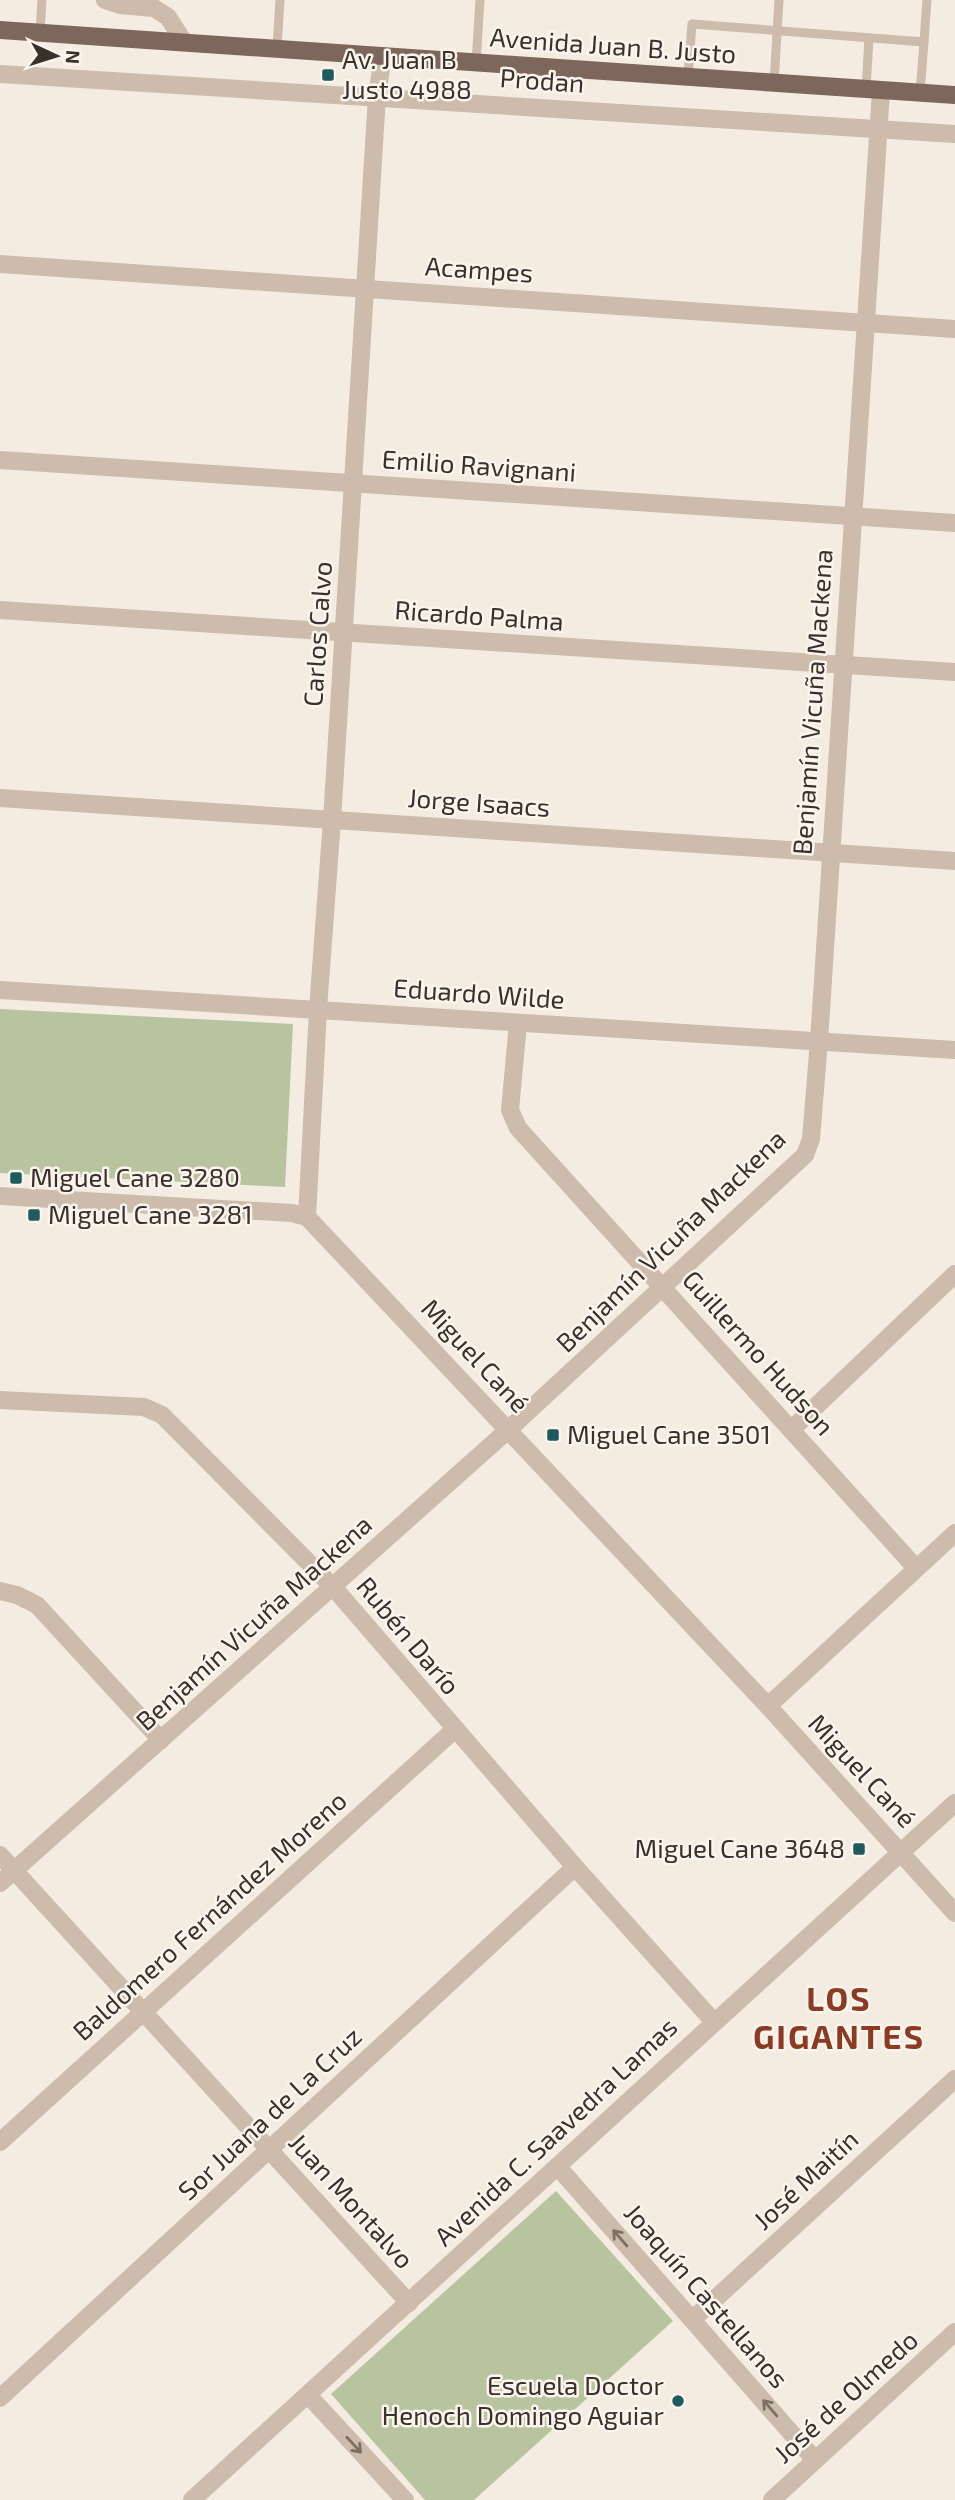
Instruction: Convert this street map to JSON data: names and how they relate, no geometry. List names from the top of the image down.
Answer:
{
  "streets": {
    "main road": ["Avenida Juan B. Justo"],
    "street": [
      "Prodan",
      "Acampes",
      "Emilio Ravignani",
      "Ricardo Palma",
      "Carlos Calvo",
      "Benjamín Vicuña Mackena",
      "Jorge Isaacs",
      "Eduardo Wilde",
      "Guillermo Hudson",
      "Miguel Cané",
      "Rubén Darío",
      "Baldomero Fernández Moreno",
      "Sor Juana de La Cruz",
      "Avenida C. Saavedra Lamas",
      "José Maitín",
      "Juan Montalvo",
      "Joaquín Castellanos",
      "José de Olmedo"
    ]
  },
  "crossings": [
    ["Avenida Juan B. Justo", "Carlos Calvo"],
    ["Avenida Juan B. Justo", "Benjamín Vicuña Mackena"],
    ["Prodan", "Carlos Calvo"],
    ["Prodan", "Benjamín Vicuña Mackena"],
    ["Acampes", "Carlos Calvo"],
    ["Acampes", "Benjamín Vicuña Mackena"],
    ["Emilio Ravignani", "Carlos Calvo"],
    ["Emilio Ravignani", "Benjamín Vicuña Mackena"],
    ["Ricardo Palma", "Carlos Calvo"],
    ["Ricardo Palma", "Benjamín Vicuña Mackena"],
    ["Carlos Calvo", "Jorge Isaacs"],
    ["Carlos Calvo", "Eduardo Wilde"],
    ["Carlos Calvo", "Miguel Cané"],
    ["Benjamín Vicuña Mackena", "Jorge Isaacs"],
    ["Benjamín Vicuña Mackena", "Eduardo Wilde"],
    ["Benjamín Vicuña Mackena", "Guillermo Hudson"],
    ["Benjamín Vicuña Mackena", "Miguel Cané"],
    ["Benjamín Vicuña Mackena", "Rubén Darío"],
    ["Benjamín Vicuña Mackena", "Juan Montalvo"],
    ["Eduardo Wilde", "Guillermo Hudson"],
    ["Miguel Cané", "Avenida C. Saavedra Lamas"],
    ["Rubén Darío", "Baldomero Fernández Moreno"],
    ["Rubén Darío", "Sor Juana de La Cruz"],
    ["Rubén Darío", "Avenida C. Saavedra Lamas"],
    ["Baldomero Fernández Moreno", "Juan Montalvo"],
    ["Sor Juana de La Cruz", "Juan Montalvo"],
    ["Avenida C. Saavedra Lamas", "Juan Montalvo"],
    ["Avenida C. Saavedra Lamas", "Joaquín Castellanos"],
    ["José Maitín", "Joaquín Castellanos"],
    ["Joaquín Castellanos", "José de Olmedo"]
  ],
  "one_way": ["Joaquín Castellanos"],
  "districts": ["LOS GIGANTES"],
  "places": {
    "transit": [
      "Av. Juan B Justo 4988",
      "Miguel Cane 3280",
      "Miguel Cane 3281",
      "Miguel Cane 3501",
      "Miguel Cane 3648"
    ],
    "other": ["Escuela Doctor Henoch Domingo Aguiar"]
  },
  "north": "right"
}
